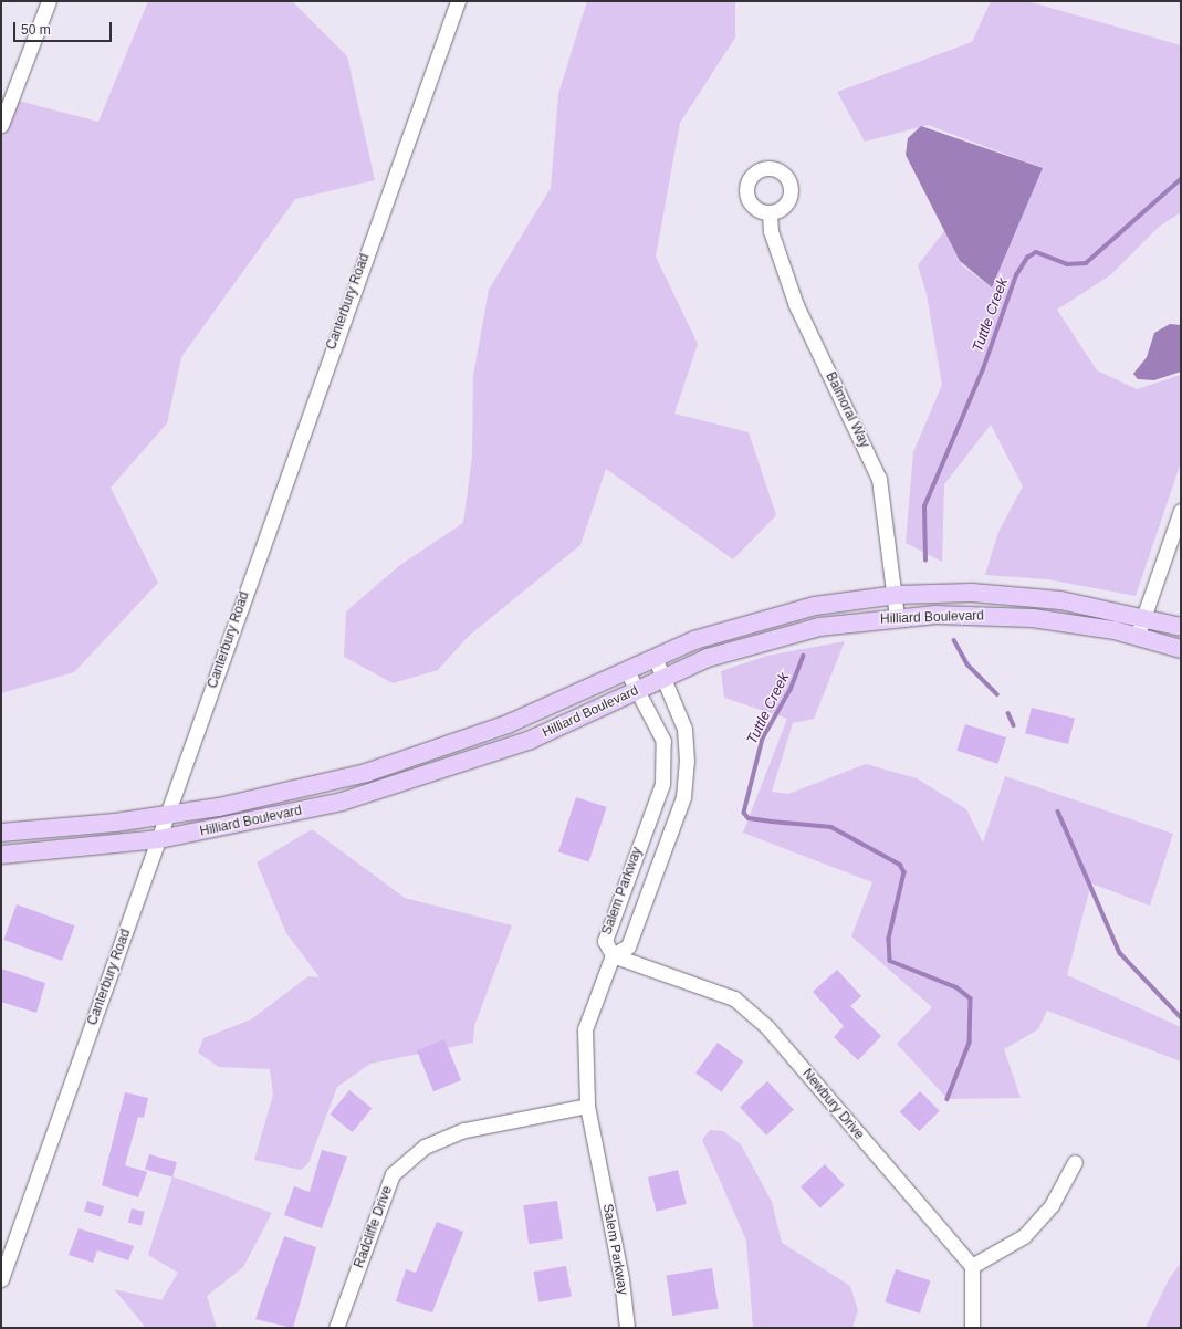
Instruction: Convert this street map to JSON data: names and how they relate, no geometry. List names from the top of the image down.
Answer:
{
  "streets": {
    "main road": ["Hilliard Boulevard"],
    "street": [
      "Canterbury Road",
      "Balmoral Way",
      "Salem Parkway",
      "Newbury Drive",
      "Radcliffe Drive"
    ]
  },
  "crossings": [
    ["Canterbury Road", "Hilliard Boulevard"],
    ["Balmoral Way", "Hilliard Boulevard"],
    ["Hilliard Boulevard", "Salem Parkway"],
    ["Salem Parkway", "Newbury Drive"],
    ["Salem Parkway", "Radcliffe Drive"]
  ],
  "water": ["Tuttle Creek"],
  "scale_bar": "50 m"
}
